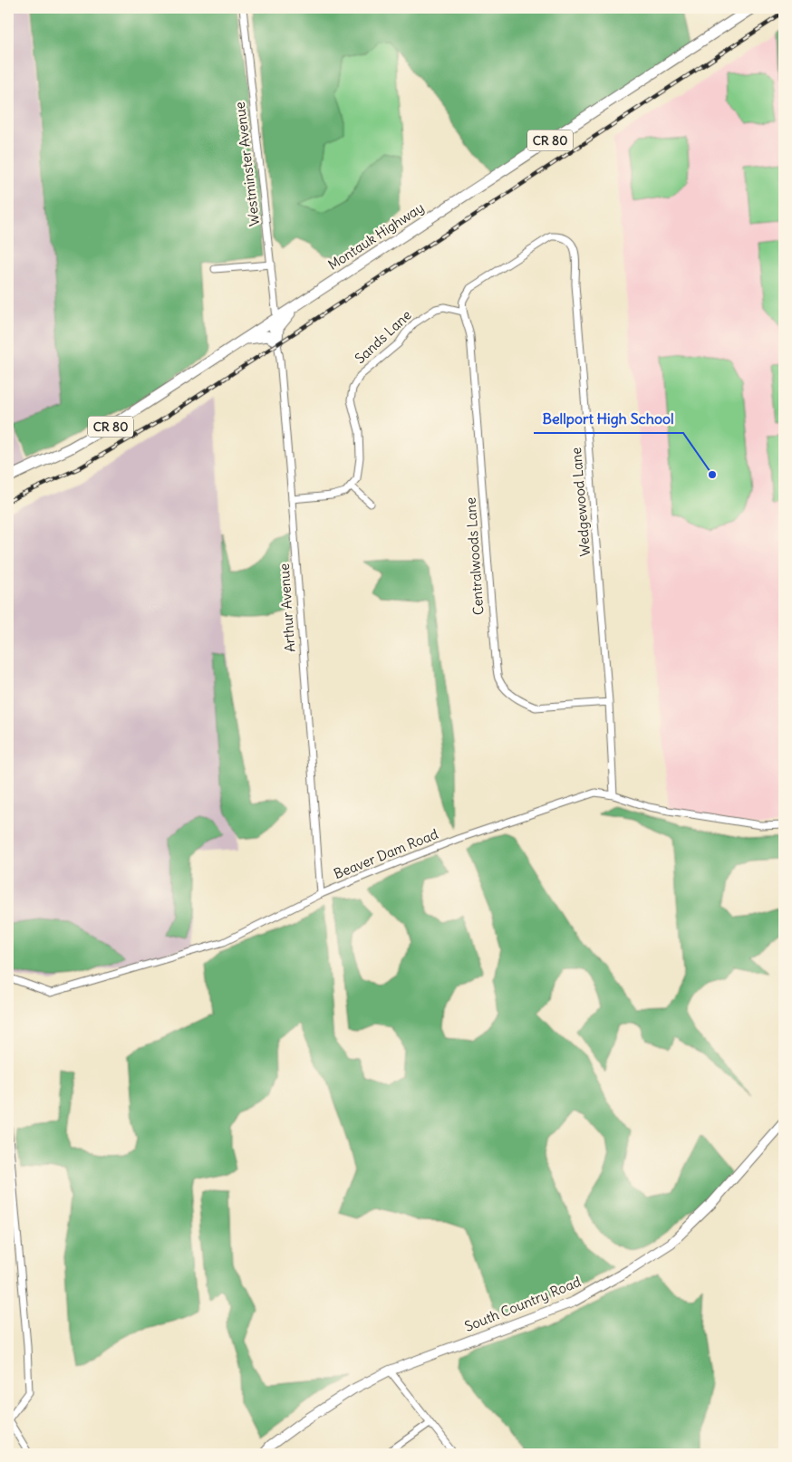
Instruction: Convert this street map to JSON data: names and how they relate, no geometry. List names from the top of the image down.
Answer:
{
  "streets": {
    "main road": ["CR 80", "Montauk Highway", "South Country Road"],
    "street": [
      "Westminster Avenue",
      "Sands Lane",
      "Wedgewood Lane",
      "Centralwoods Lane",
      "Arthur Avenue",
      "Beaver Dam Road"
    ]
  },
  "crossings": [
    ["Westminster Avenue", "Montauk Highway"],
    ["Westminster Avenue", "Arthur Avenue"],
    ["Montauk Highway", "Arthur Avenue"],
    ["Sands Lane", "Wedgewood Lane"],
    ["Sands Lane", "Centralwoods Lane"],
    ["Wedgewood Lane", "Centralwoods Lane"],
    ["Wedgewood Lane", "Beaver Dam Road"],
    ["Arthur Avenue", "Beaver Dam Road"]
  ],
  "places": ["Bellport High School"]
}
